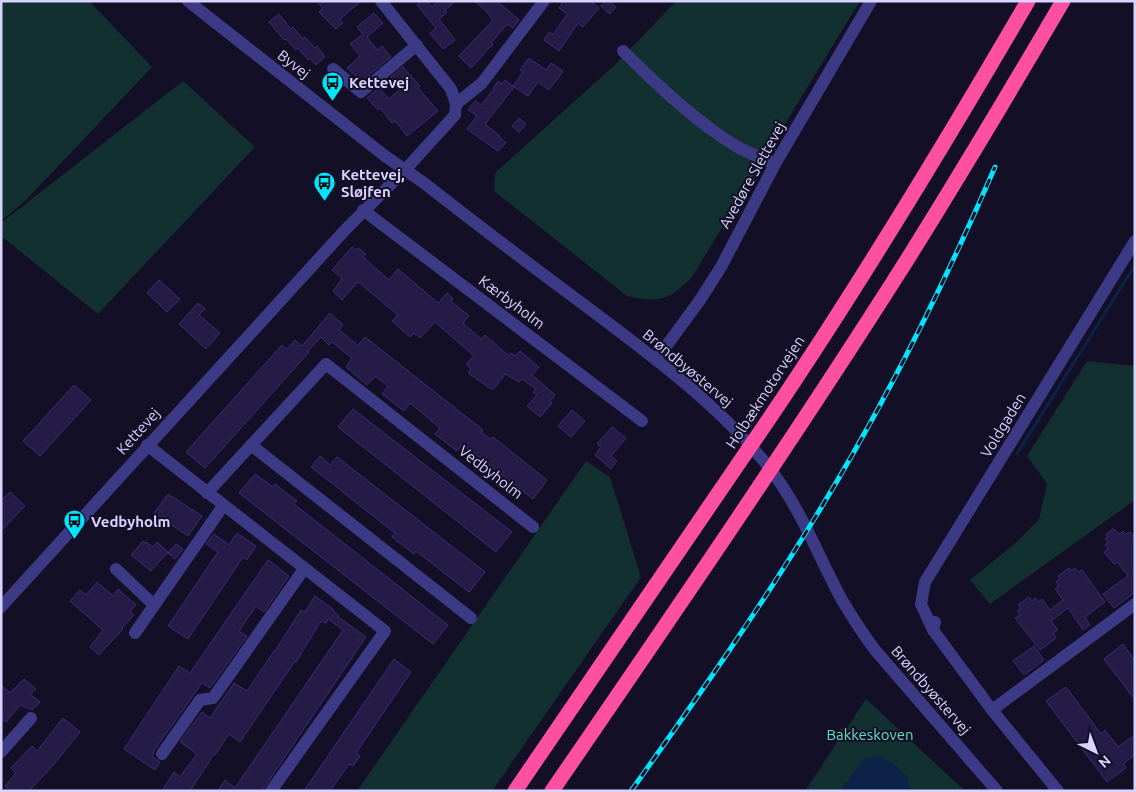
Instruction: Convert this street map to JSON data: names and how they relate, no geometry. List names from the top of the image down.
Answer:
{
  "streets": {
    "highway": ["Holbækmotorvejen"],
    "street": [
      "Byvej",
      "Avedøre Slettevej",
      "Kærbyholm",
      "Brøndbyøstervej",
      "Voldgaden",
      "Kettevej",
      "Vedbyholm"
    ]
  },
  "crossings": [
    ["Byvej", "Brøndbyøstervej"],
    ["Byvej", "Kettevej"],
    ["Avedøre Slettevej", "Brøndbyøstervej"],
    ["Kærbyholm", "Kettevej"],
    ["Brøndbyøstervej", "Kettevej"]
  ],
  "parks": ["Bakkeskoven"],
  "places": {
    "bus stop": ["Kettevej", "Kettevej, Sløjfen", "Vedbyholm"]
  },
  "north": "bottom right"
}
